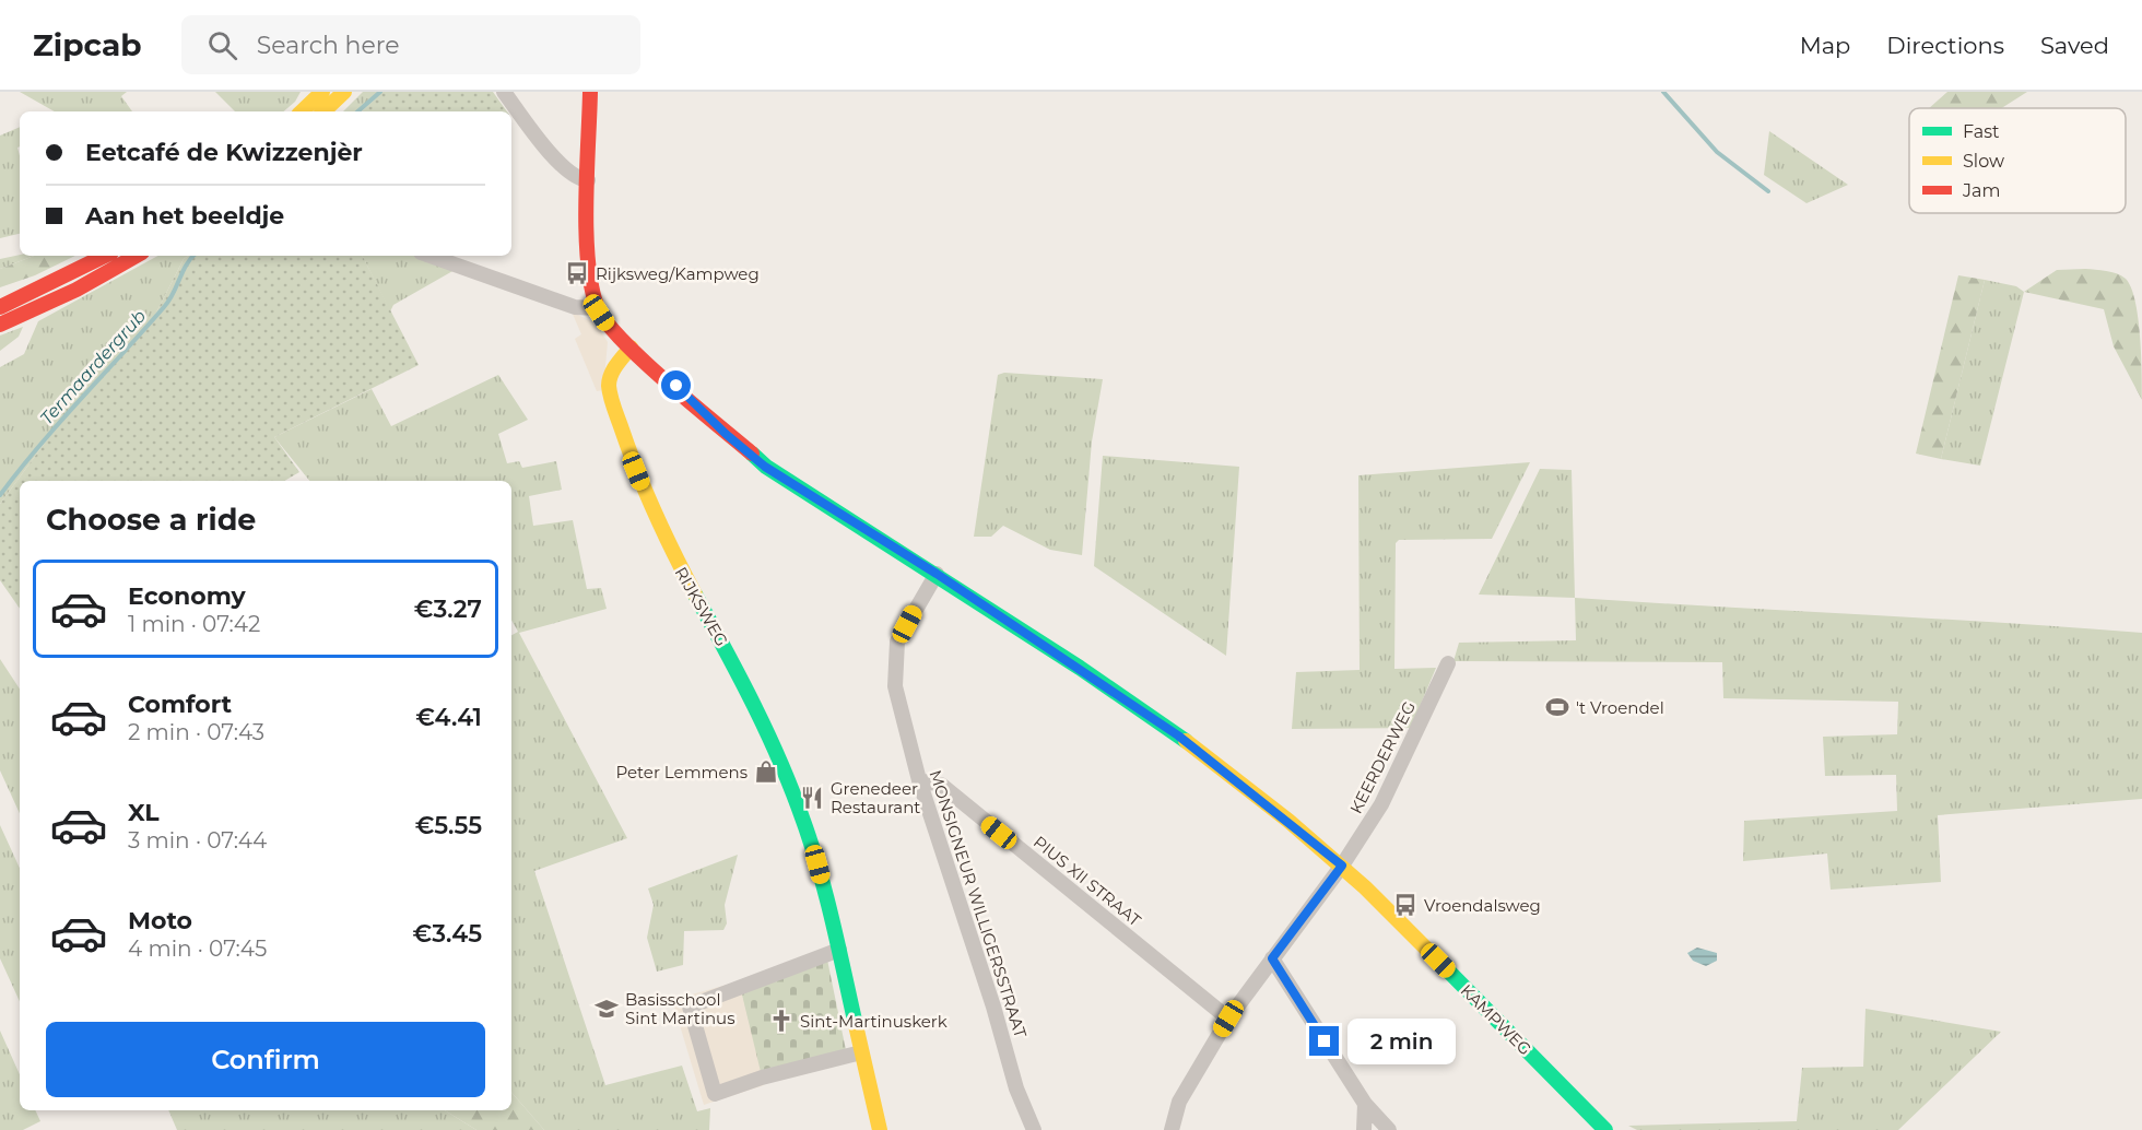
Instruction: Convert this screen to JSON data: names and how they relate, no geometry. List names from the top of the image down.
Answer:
{
  "streets": {
    "main road": ["RIJKSWEG", "KAMPWEG"],
    "street": ["KEERDERWEG", "PIUS XII STRAAT", "MONSIGNEUR WILLIGERSSTRAAT"]
  },
  "crossings": [
    ["RIJKSWEG", "KAMPWEG"],
    ["KEERDERWEG", "KAMPWEG"],
    ["PIUS XII STRAAT", "MONSIGNEUR WILLIGERSSTRAAT"],
    ["MONSIGNEUR WILLIGERSSTRAAT", "KAMPWEG"]
  ],
  "water": ["Termaardergrub"],
  "places": {
    "bus stop": ["Rijksweg/Kampweg", "Vroendalsweg"],
    "sports": ["'t Vroendel"],
    "shop": ["Peter Lemmens"],
    "restaurant": ["Grenedeer Restaurant"],
    "school or university": ["Basisschool Sint Martinus"],
    "church": ["Sint-Martinuskerk"]
  },
  "legend": ["Fast", "Slow", "Jam"],
  "page": {
    "header": "Zipcab",
    "search": "Search here",
    "nav": ["Map", "Directions", "Saved"],
    "banner": ["Eetcafé de Kwizzenjèr", "Aan het beeldje"],
    "heading": "Choose a ride",
    "list": [
      {
        "name": "Economy",
        "note": "1 min · 07:42",
        "value": "€3.27"
      },
      {
        "name": "Comfort",
        "note": "2 min · 07:43",
        "value": "€4.41"
      },
      {
        "name": "XL",
        "note": "3 min · 07:44",
        "value": "€5.55"
      },
      {
        "name": "Moto",
        "note": "4 min · 07:45",
        "value": "€3.45"
      }
    ],
    "buttons": "Confirm",
    "bubble": "2 min"
  }
}
